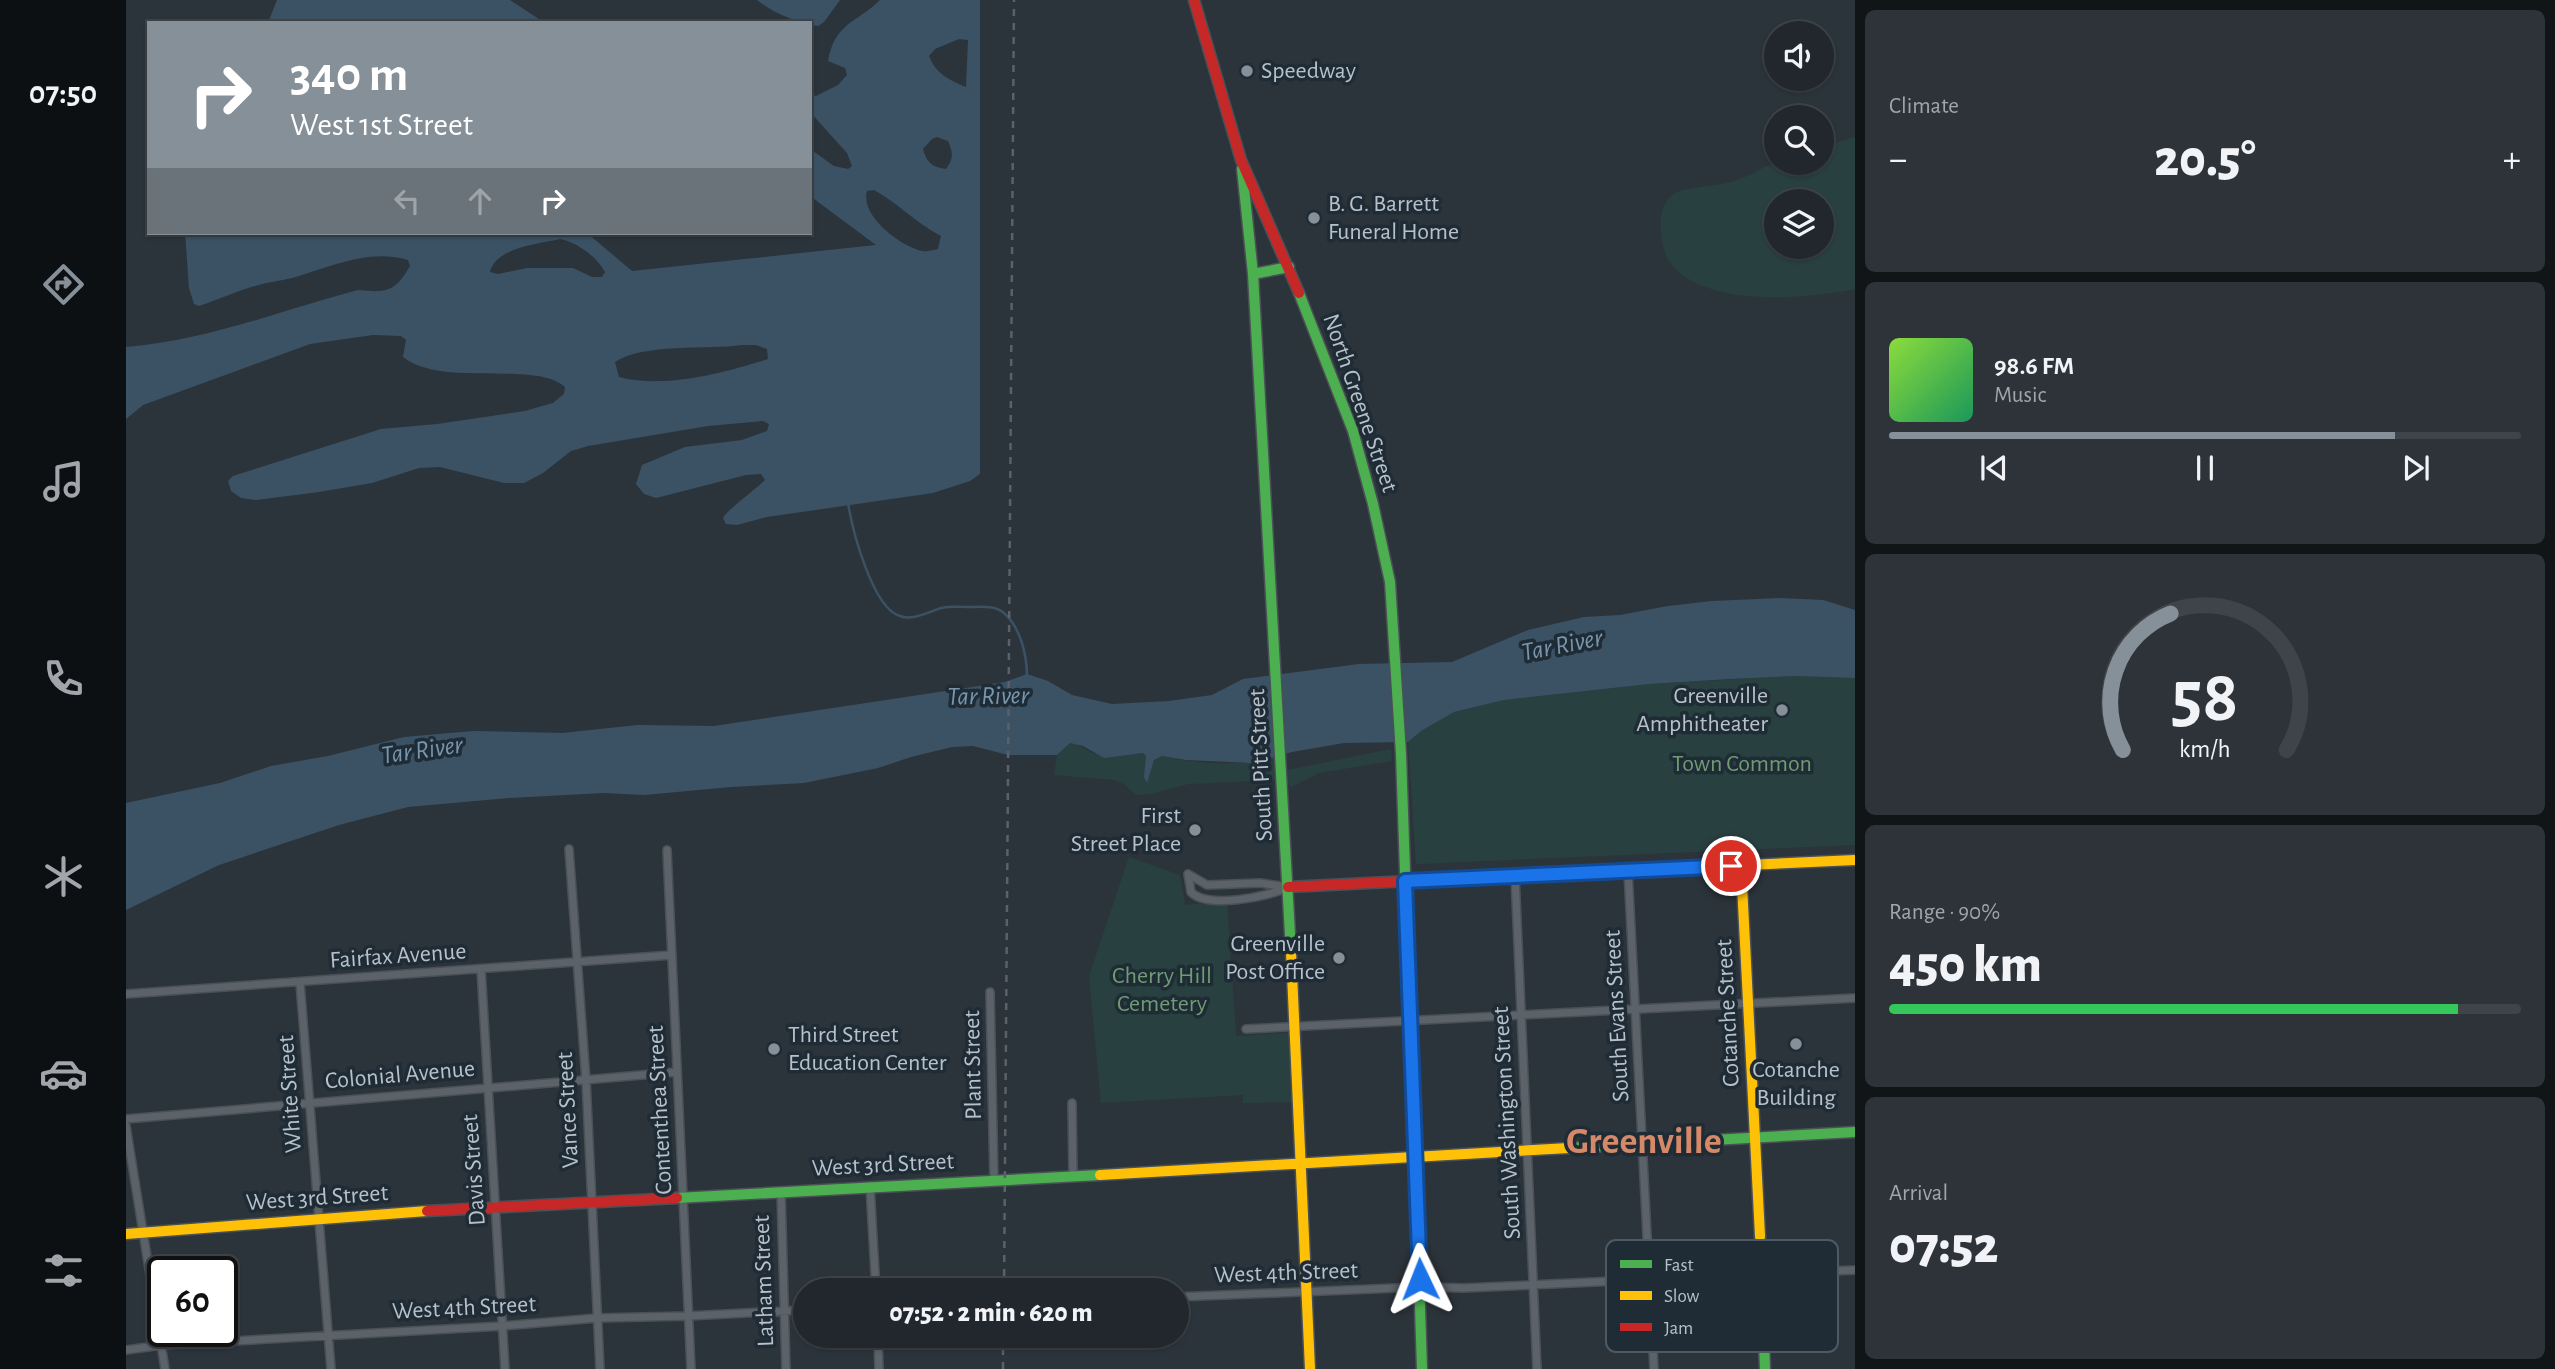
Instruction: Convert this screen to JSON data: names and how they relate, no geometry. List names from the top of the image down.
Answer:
{
  "streets": {
    "street": [
      "North Greene Street",
      "South Pitt Street",
      "Fairfax Avenue",
      "Cotanche Street",
      "South Evans Street",
      "Plant Street",
      "Colonial Avenue",
      "White Street",
      "Vance Street",
      "Contenthea Street",
      "South Washington Street",
      "West 3rd Street",
      "Davis Street",
      "West 4th Street",
      "Latham Street"
    ]
  },
  "crossings": [
    ["North Greene Street", "South Pitt Street"],
    ["North Greene Street", "West 3rd Street"],
    ["North Greene Street", "West 4th Street"],
    ["South Pitt Street", "West 3rd Street"],
    ["South Pitt Street", "West 4th Street"],
    ["Fairfax Avenue", "White Street"],
    ["Fairfax Avenue", "Vance Street"],
    ["Fairfax Avenue", "Contenthea Street"],
    ["Fairfax Avenue", "Davis Street"],
    ["Cotanche Street", "West 3rd Street"],
    ["South Evans Street", "West 3rd Street"],
    ["Plant Street", "West 3rd Street"],
    ["Colonial Avenue", "White Street"],
    ["Colonial Avenue", "Vance Street"],
    ["Colonial Avenue", "Contenthea Street"],
    ["Colonial Avenue", "Davis Street"],
    ["White Street", "West 3rd Street"],
    ["White Street", "West 4th Street"],
    ["Vance Street", "West 3rd Street"],
    ["Vance Street", "West 4th Street"],
    ["Contenthea Street", "West 3rd Street"],
    ["Contenthea Street", "West 4th Street"],
    ["South Washington Street", "West 3rd Street"],
    ["South Washington Street", "West 4th Street"],
    ["West 3rd Street", "Davis Street"],
    ["West 3rd Street", "Latham Street"],
    ["Davis Street", "West 4th Street"],
    ["West 4th Street", "Latham Street"]
  ],
  "districts": ["Greenville"],
  "water": ["Tar River"],
  "parks": ["Town Common", "Cherry Hill Cemetery"],
  "places": [
    "Speedway",
    "B. G. Barrett Funeral Home",
    "Greenville Amphitheater",
    "First Street Place",
    "Greenville Post Office",
    "Cotanche Building",
    "Third Street Education Center"
  ],
  "legend": ["Fast", "Slow", "Jam"],
  "page": {
    "tabs": "07:50",
    "tile": [
      "Climate",
      ["Range · 90%", "450 km"],
      ["Arrival", "07:52"]
    ],
    "turn": ["340 m", "West 1st Street"],
    "heat": ["−", "20.5°", "+"],
    "song": ["98.6 FM", "Music"],
    "limit": "60",
    "trip": "07:52 · 2 min · 620 m",
    "gauge": ["58", "km/h"]
  }
}
